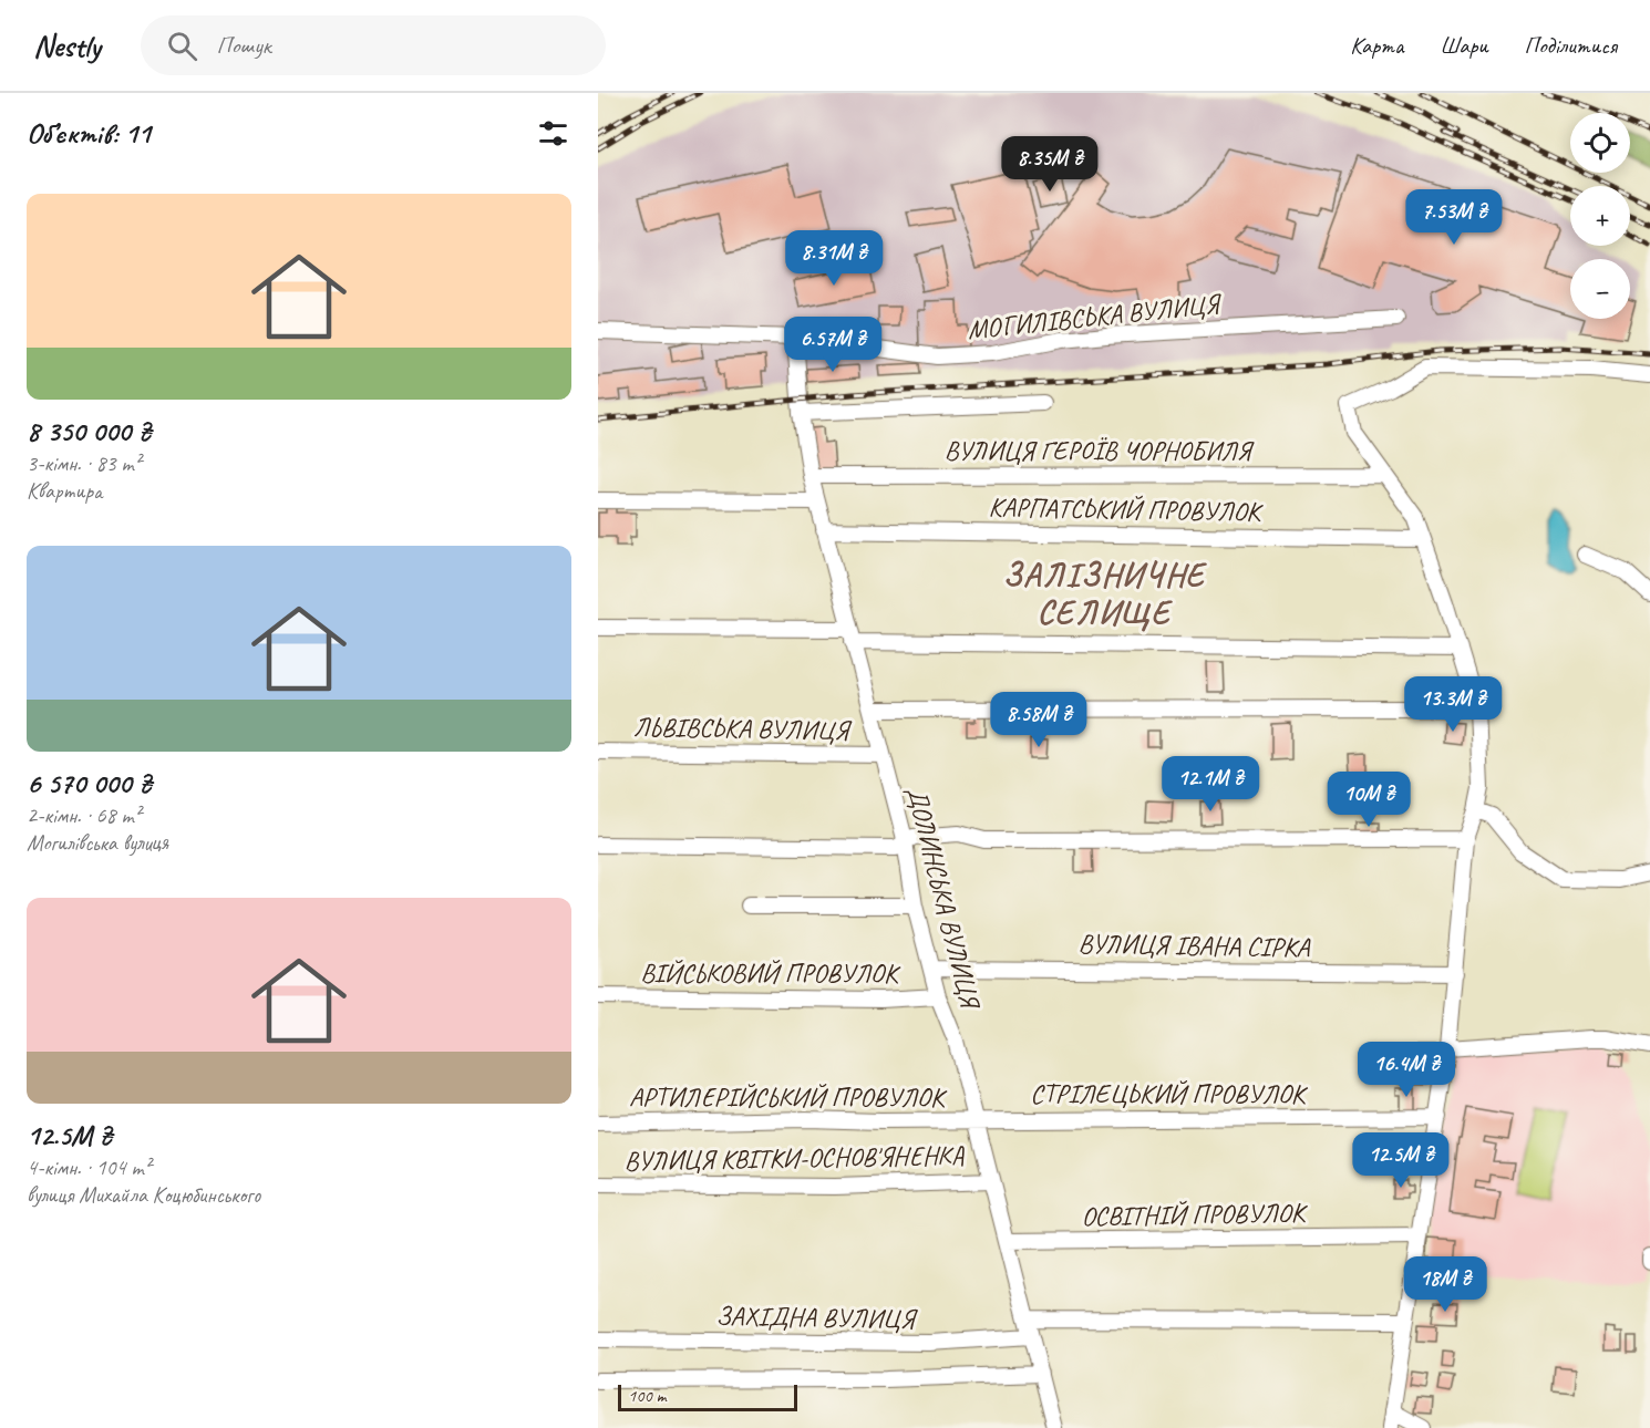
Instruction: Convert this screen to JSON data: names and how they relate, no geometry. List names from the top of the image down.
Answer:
{
  "streets": {
    "street": [
      "МОГИЛІВСЬКА ВУЛИЦЯ",
      "ВУЛИЦЯ ГЕРОЇВ ЧОРНОБИЛЯ",
      "КАРПАТСЬКИЙ ПРОВУЛОК",
      "ЛЬВІВСЬКА ВУЛИЦЯ",
      "ДОЛИНСЬКА ВУЛИЦЯ",
      "ВУЛИЦЯ ІВАНА СІРКА",
      "ВІЙСЬКОВИЙ ПРОВУЛОК",
      "СТРІЛЕЦЬКИЙ ПРОВУЛОК",
      "АРТИЛЕРІЙСЬКИЙ ПРОВУЛОК",
      "ВУЛИЦЯ КВІТКИ-ОСНОВ'ЯНЕНКА",
      "ОСВІТНІЙ ПРОВУЛОК",
      "ЗАХІДНА ВУЛИЦЯ"
    ]
  },
  "crossings": [
    ["МОГИЛІВСЬКА ВУЛИЦЯ", "ДОЛИНСЬКА ВУЛИЦЯ"],
    ["ВУЛИЦЯ ГЕРОЇВ ЧОРНОБИЛЯ", "ДОЛИНСЬКА ВУЛИЦЯ"],
    ["КАРПАТСЬКИЙ ПРОВУЛОК", "ДОЛИНСЬКА ВУЛИЦЯ"],
    ["ЛЬВІВСЬКА ВУЛИЦЯ", "ДОЛИНСЬКА ВУЛИЦЯ"],
    ["ДОЛИНСЬКА ВУЛИЦЯ", "ВУЛИЦЯ ІВАНА СІРКА"],
    ["ДОЛИНСЬКА ВУЛИЦЯ", "ВІЙСЬКОВИЙ ПРОВУЛОК"],
    ["ДОЛИНСЬКА ВУЛИЦЯ", "СТРІЛЕЦЬКИЙ ПРОВУЛОК"],
    ["ДОЛИНСЬКА ВУЛИЦЯ", "АРТИЛЕРІЙСЬКИЙ ПРОВУЛОК"],
    ["ДОЛИНСЬКА ВУЛИЦЯ", "ВУЛИЦЯ КВІТКИ-ОСНОВ'ЯНЕНКА"],
    ["ДОЛИНСЬКА ВУЛИЦЯ", "ОСВІТНІЙ ПРОВУЛОК"],
    ["ДОЛИНСЬКА ВУЛИЦЯ", "ЗАХІДНА ВУЛИЦЯ"],
    ["СТРІЛЕЦЬКИЙ ПРОВУЛОК", "АРТИЛЕРІЙСЬКИЙ ПРОВУЛОК"]
  ],
  "districts": ["ЗАЛІЗНИЧНЕ СЕЛИЩЕ"],
  "scale_bar": "100 m",
  "page": {
    "header": "Nestly",
    "search": "Пошук",
    "nav": ["Карта", "Шари", "Поділитися"],
    "heading": "Об’єктів: 11",
    "map_buttons": ["+", "−"],
    "price": [
      "8.35M ₴",
      "7.53M ₴",
      "8.31M ₴",
      "6.57M ₴",
      "13.3M ₴",
      "8.58M ₴",
      "12.1M ₴",
      "10M ₴",
      "16.4M ₴",
      "12.5M ₴",
      "18M ₴"
    ],
    "list": [
      {
        "name": "8 350 000 ₴",
        "note": "3-кімн. · 83 m² · Квартира"
      },
      {
        "name": "6 570 000 ₴",
        "note": "2-кімн. · 68 m² · Могилівська вулиця"
      },
      {
        "name": "12.5M ₴",
        "note": "4-кімн. · 104 m² · вулиця Михайла Коцюбинського"
      }
    ],
    "scale": "100 m"
  }
}
